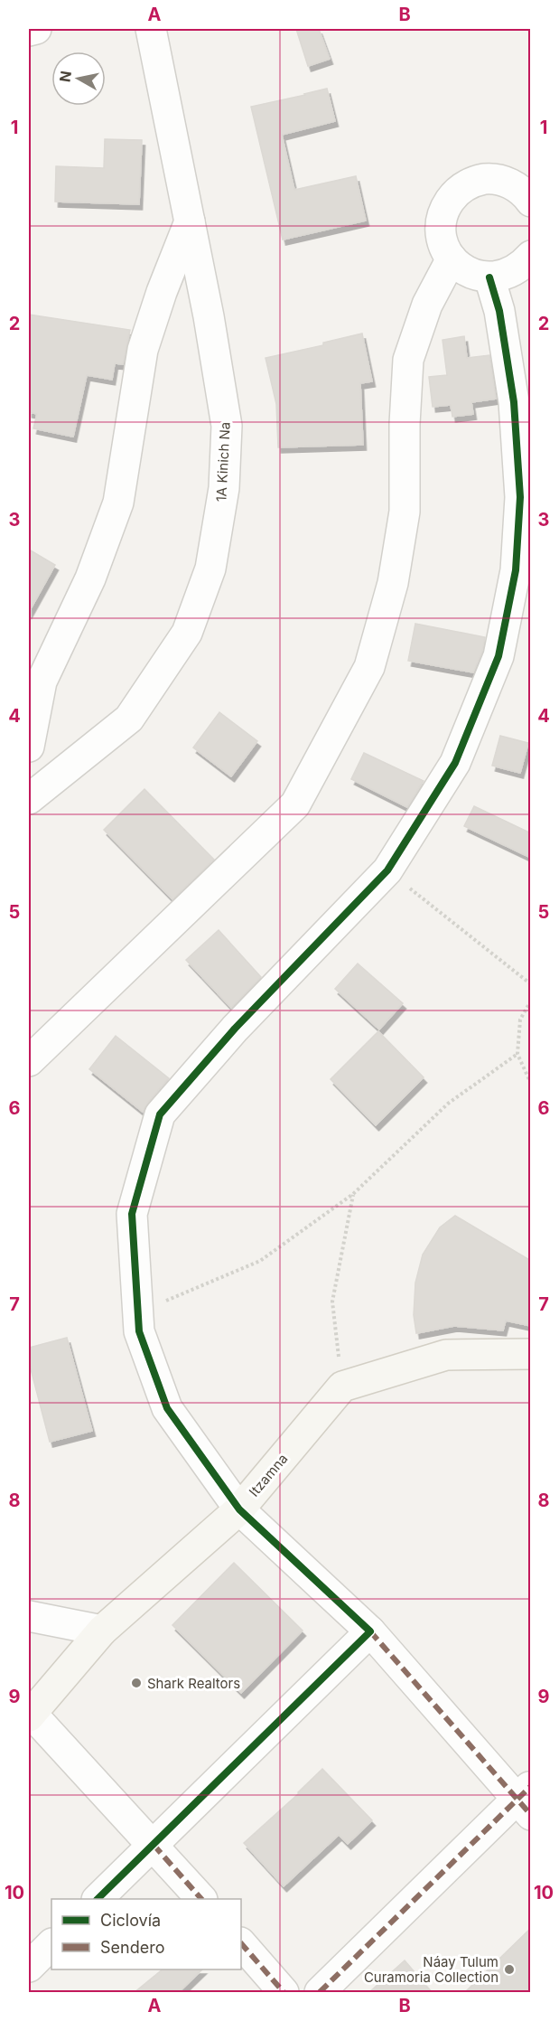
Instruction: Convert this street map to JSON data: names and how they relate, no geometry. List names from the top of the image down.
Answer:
{
  "streets": {
    "street": ["1A Kinich Na", "Itzamna"]
  },
  "places": ["Shark Realtors", "Náay Tulum Curamoria Collection"],
  "legend": ["Ciclovía", "Sendero"],
  "north": "left",
  "grid": {
    "columns": ["A", "B"],
    "rows": [
      "1",
      "2",
      "3",
      "4",
      "5",
      "6",
      "7",
      "8",
      "9",
      "10"
    ]
  }
}
